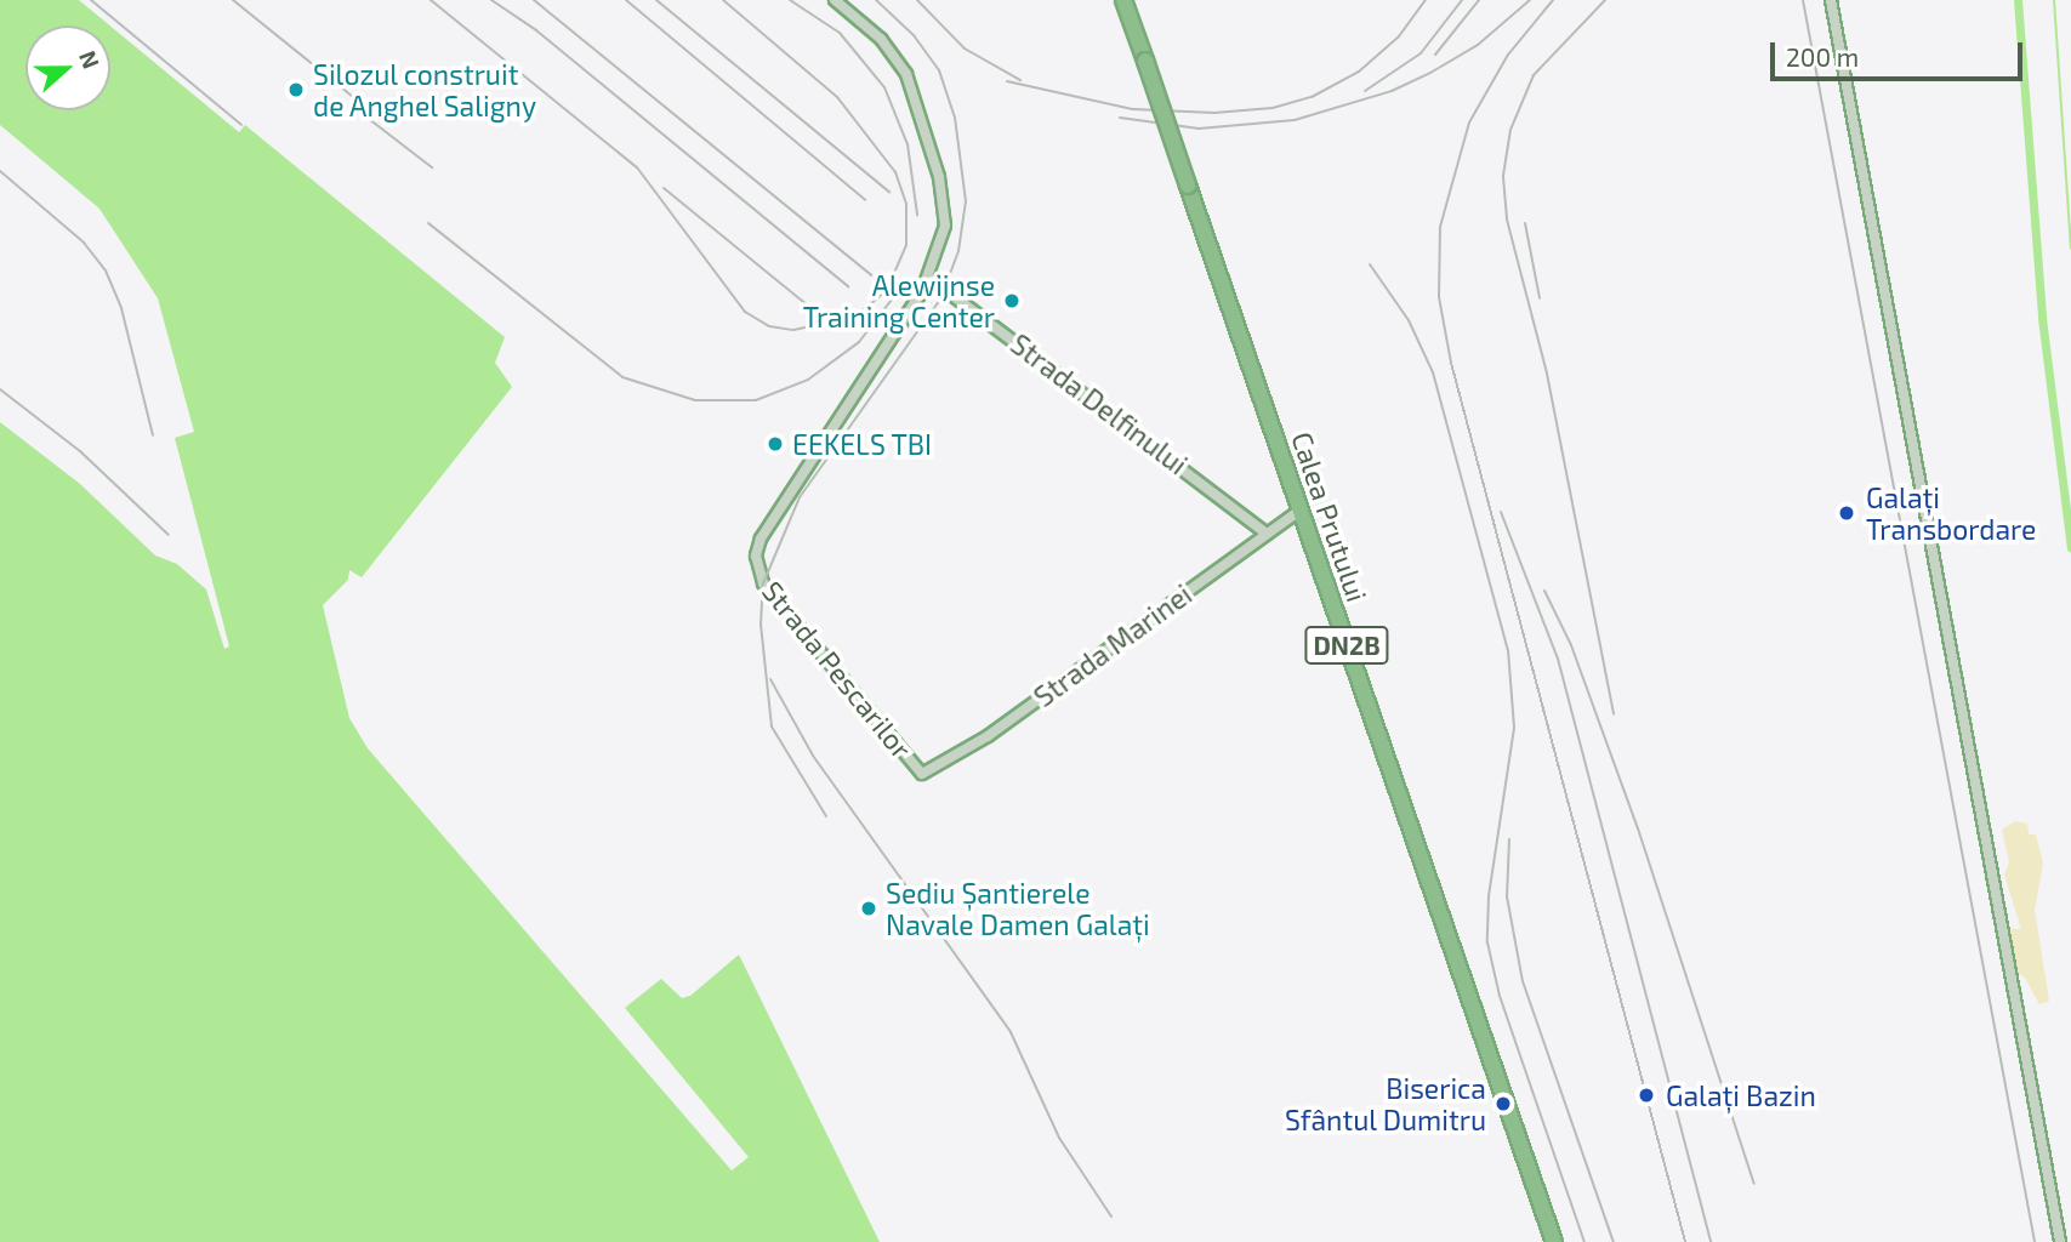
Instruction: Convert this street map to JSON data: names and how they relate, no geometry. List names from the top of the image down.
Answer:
{
  "streets": {
    "highway": ["Calea Prutului", "DN2B"],
    "street": ["Strada Delfinului", "Strada Marinei", "Strada Pescarilor"]
  },
  "crossings": [
    ["Strada Delfinului", "Strada Marinei"],
    ["Strada Delfinului", "Strada Pescarilor"],
    ["Calea Prutului", "Strada Marinei"],
    ["Strada Marinei", "Strada Pescarilor"]
  ],
  "places": [
    "Silozul construit de Anghel Saligny",
    "Alewijnse Training Center",
    "EEKELS TBI",
    "Galați Transbordare",
    "Sediu Șantierele Navale Damen Galați",
    "Galați Bazin",
    "Biserica Sfântul Dumitru"
  ],
  "scale_bar": "200 m",
  "north": "right"
}
